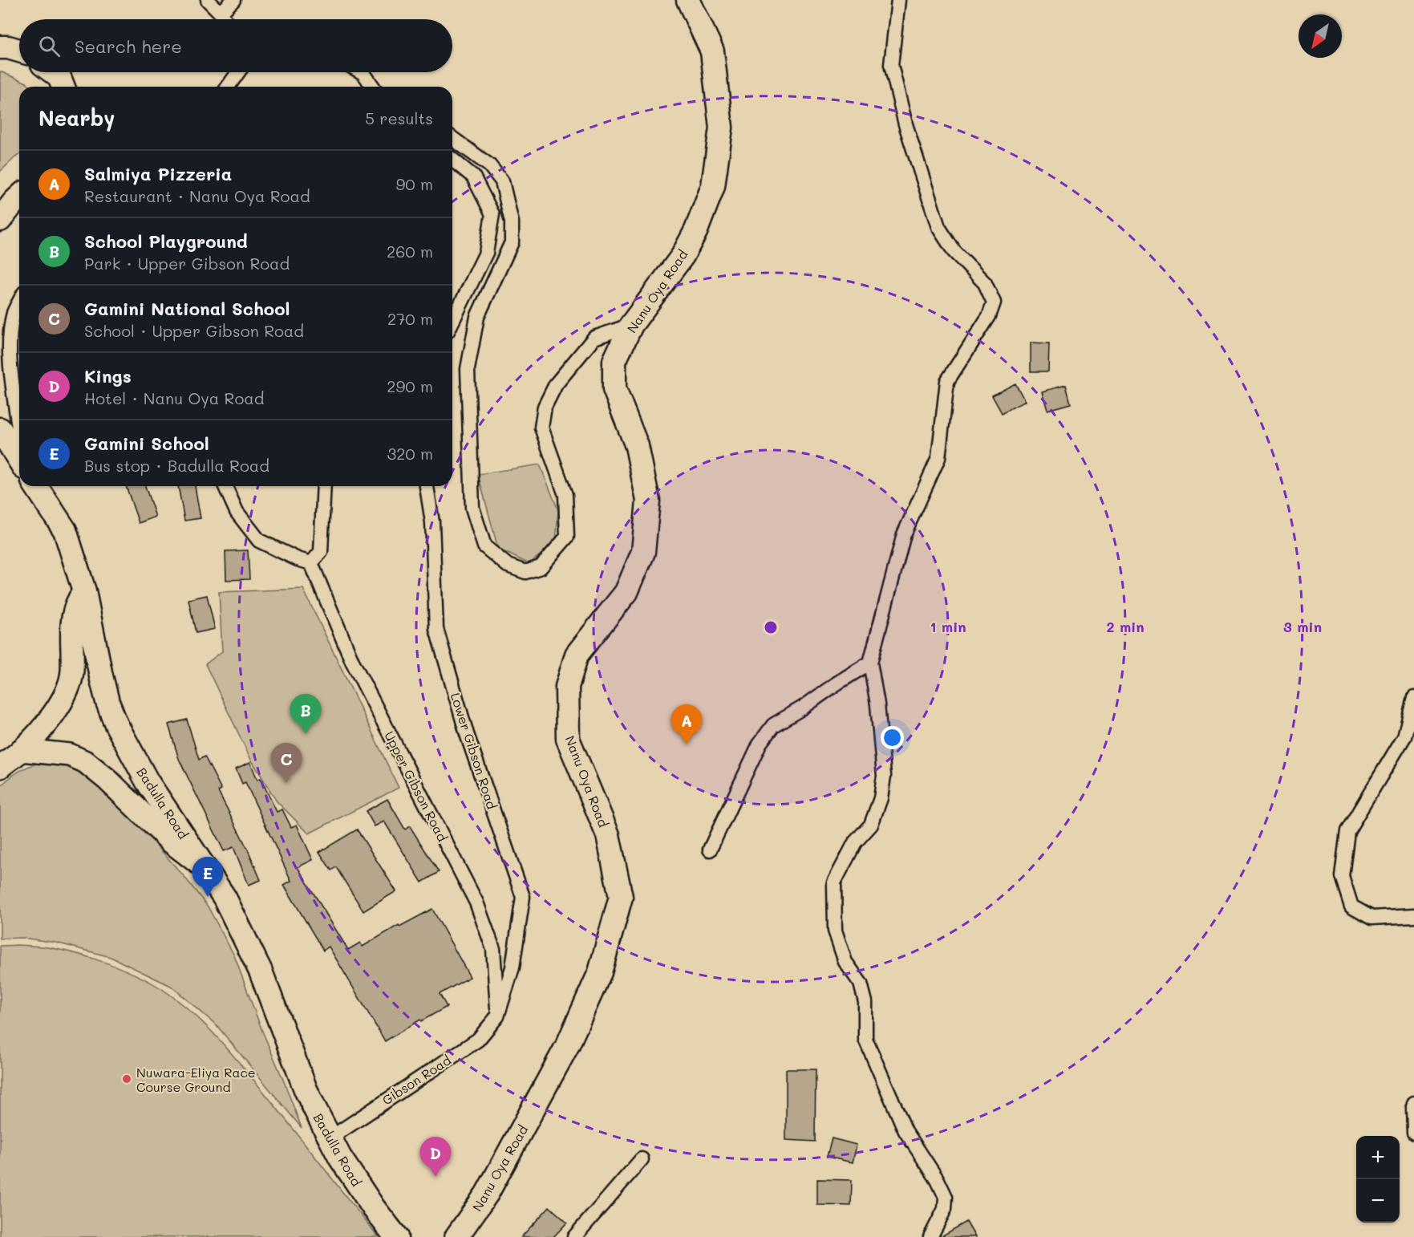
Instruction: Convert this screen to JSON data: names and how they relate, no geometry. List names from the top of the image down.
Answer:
{
  "streets": {
    "highway": ["Nanu Oya Road", "Badulla Road"],
    "street": ["Lower Gibson Road", "Upper Gibson Road", "Gibson Road"]
  },
  "crossings": [
    ["Lower Gibson Road", "Upper Gibson Road"],
    ["Lower Gibson Road", "Gibson Road"],
    ["Upper Gibson Road", "Gibson Road"],
    ["Badulla Road", "Gibson Road"]
  ],
  "places": ["Nuwara-Eliya Race Course Ground"],
  "north": "bottom left",
  "page": {
    "search": "Search here",
    "heading": ["Nearby", "5 results"],
    "list": [
      {
        "mark": "A",
        "name": "Salmiya Pizzeria",
        "note": "Restaurant · Nanu Oya Road",
        "value": "90 m"
      },
      {
        "mark": "B",
        "name": "School Playground",
        "note": "Park · Upper Gibson Road",
        "value": "260 m"
      },
      {
        "mark": "C",
        "name": "Gamini National School",
        "note": "School · Upper Gibson Road",
        "value": "270 m"
      },
      {
        "mark": "D",
        "name": "Kings",
        "note": "Hotel · Nanu Oya Road",
        "value": "290 m"
      },
      {
        "mark": "E",
        "name": "Gamini School",
        "note": "Bus stop · Badulla Road",
        "value": "320 m"
      }
    ],
    "pins": [
      "B",
      "A",
      "C",
      "E",
      "D"
    ],
    "map_buttons": ["+", "−"]
  },
  "rings": ["1 min", "2 min", "3 min"]
}
